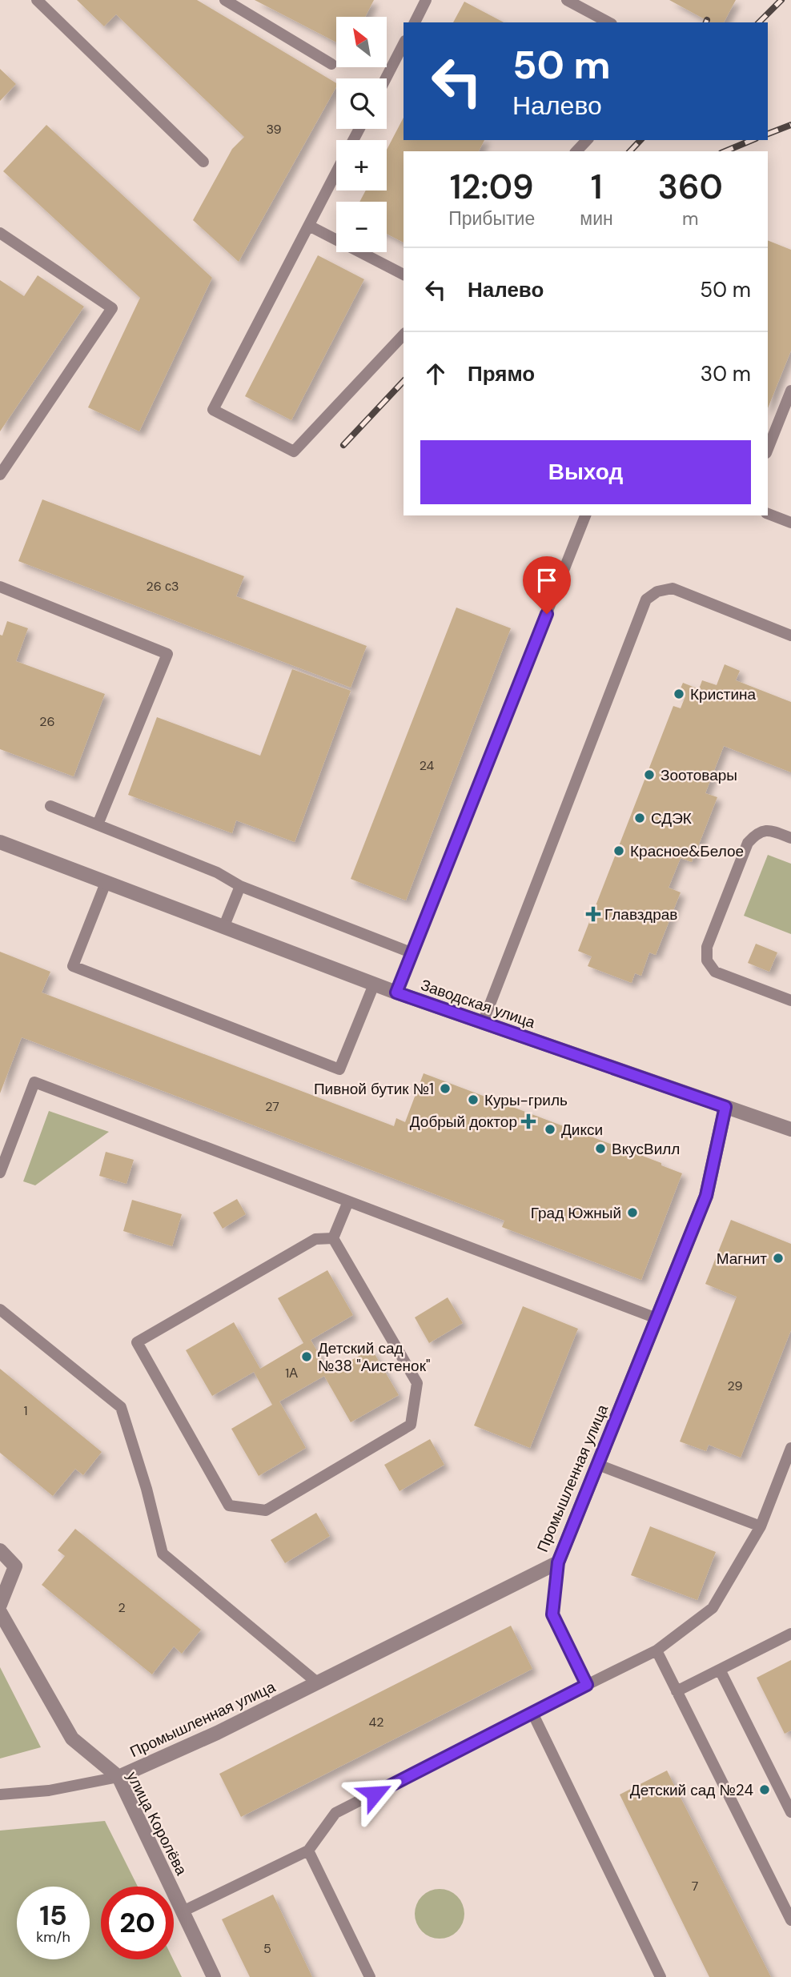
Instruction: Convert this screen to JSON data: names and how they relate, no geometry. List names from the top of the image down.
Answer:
{
  "streets": {
    "street": ["Заводская улица", "Промышленная улица", "улица Королёва"]
  },
  "crossings": [
    ["Заводская улица", "Промышленная улица"],
    ["Промышленная улица", "улица Королёва"]
  ],
  "places": {
    "other": [
      "Кристина",
      "Зоотовары",
      "СДЭК",
      "Красное&Белое",
      "Пивной бутик №1",
      "Куры-гриль",
      "Дикси",
      "ВкусВилл",
      "Град Южный",
      "Магнит",
      "Детский сад №38 \"Аистенок\"",
      "Детский сад №24"
    ],
    "health": ["Главздрав", "Добрый доктор"]
  },
  "house_numbers": [
    "39",
    "26 с3",
    "26",
    "24",
    "27",
    "1А",
    "29",
    "1",
    "2",
    "42",
    "7",
    "5"
  ],
  "north": "top left",
  "page": {
    "map_buttons": ["+", "−"],
    "turn": ["50 m", "Налево"],
    "eta": [
      "12:09",
      "Прибытие",
      "1",
      "мин",
      "360",
      "m"
    ],
    "list": [
      {
        "name": "Налево",
        "value": "50 m"
      },
      {
        "name": "Прямо",
        "value": "30 m"
      }
    ],
    "buttons": "Выход",
    "speed": "15 km/h",
    "limit": "20"
  }
}
